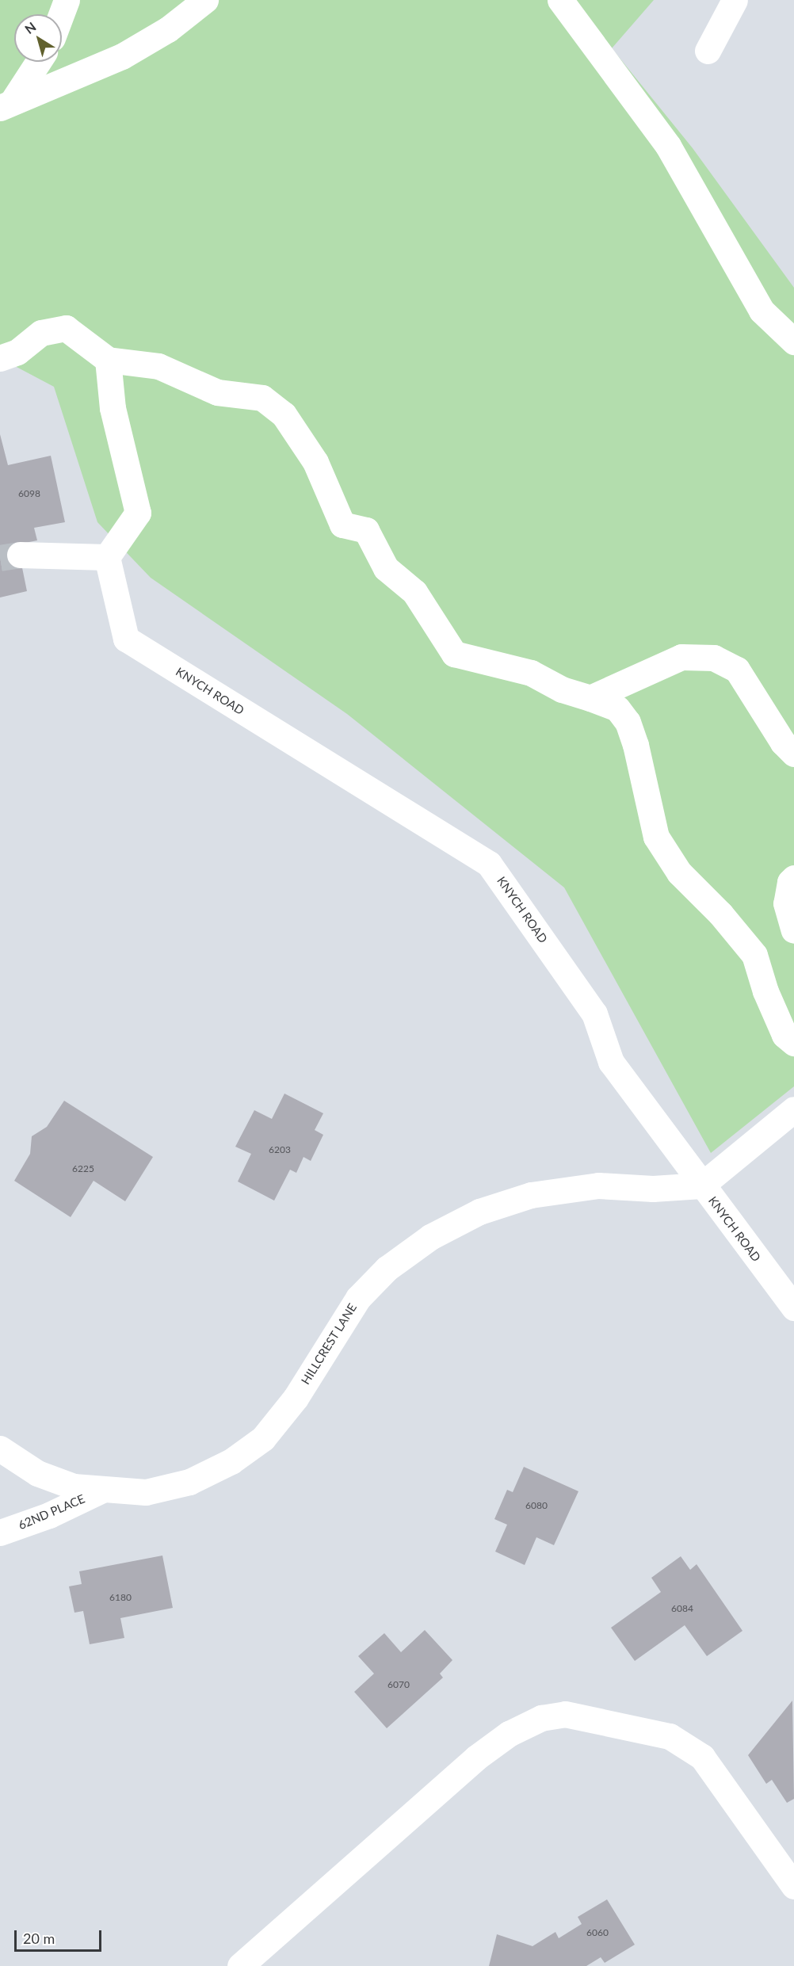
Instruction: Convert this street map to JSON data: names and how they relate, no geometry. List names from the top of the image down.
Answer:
{
  "streets": {
    "street": ["KNYCH ROAD", "HILLCREST LANE", "62ND PLACE"]
  },
  "crossings": [
    ["KNYCH ROAD", "HILLCREST LANE"],
    ["HILLCREST LANE", "62ND PLACE"]
  ],
  "house_numbers": [
    "6098",
    "6203",
    "6225",
    "6080",
    "6180",
    "6084",
    "6070",
    "6060"
  ],
  "scale_bar": "20 m",
  "north": "top left"
}
